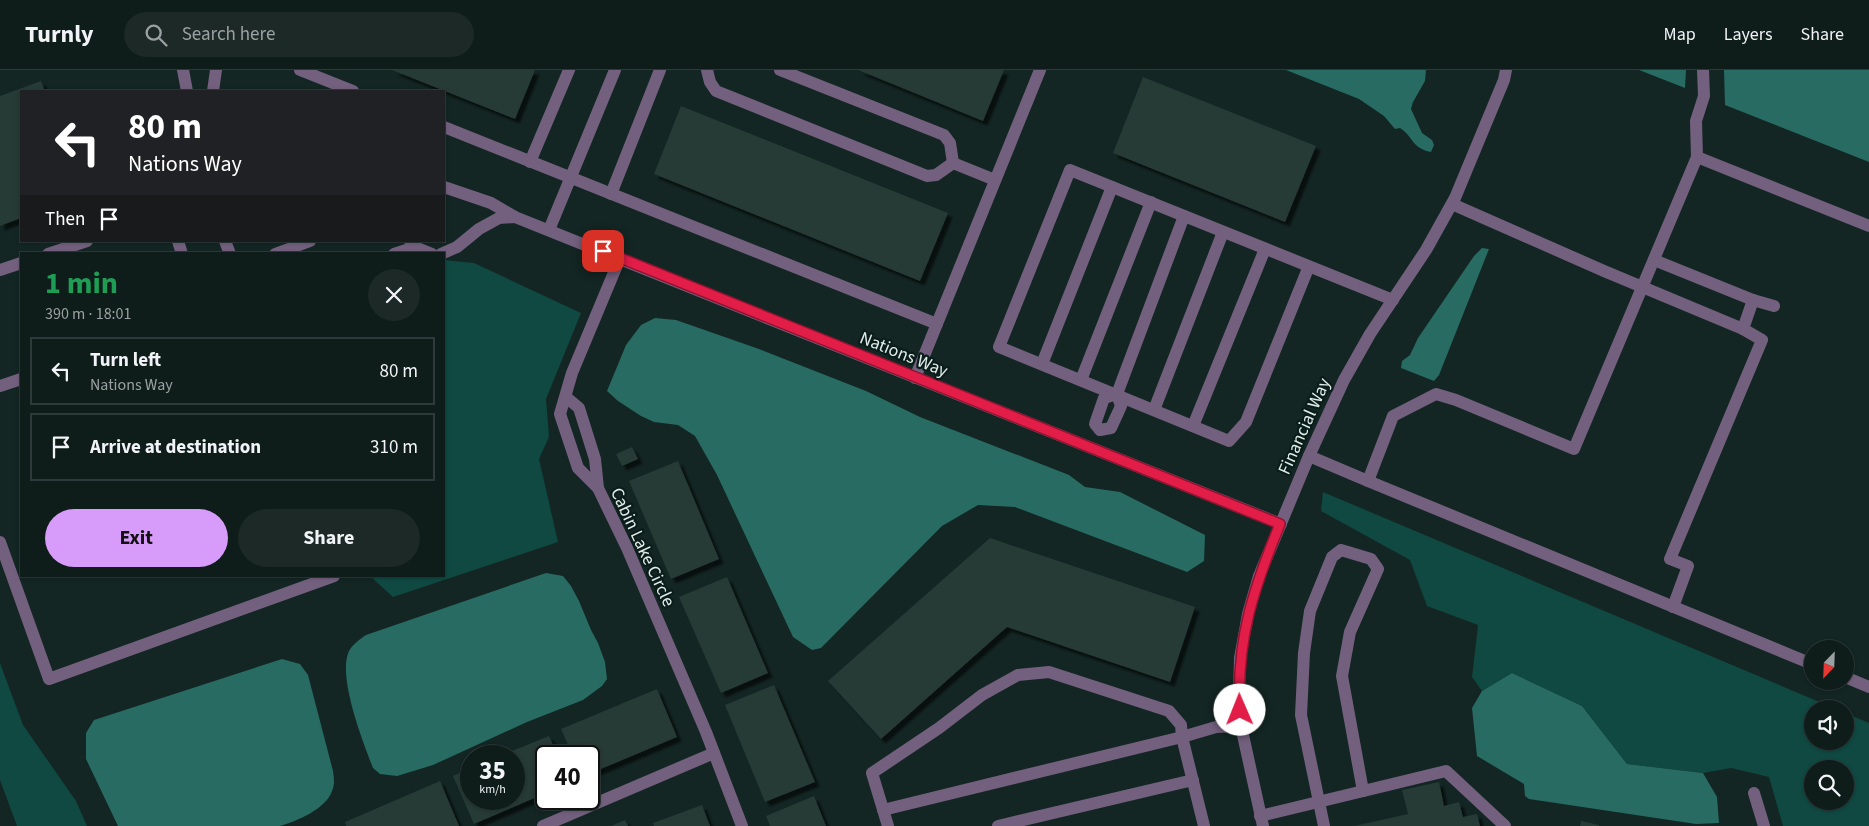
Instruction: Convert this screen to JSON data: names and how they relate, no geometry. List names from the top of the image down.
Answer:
{
  "streets": {
    "street": ["Nations Way", "Financial Way", "Cabin Lake Circle"]
  },
  "crossings": [
    ["Nations Way", "Financial Way"],
    ["Nations Way", "Cabin Lake Circle"]
  ],
  "north": "bottom left",
  "page": {
    "header": "Turnly",
    "search": "Search here",
    "nav": ["Map", "Layers", "Share"],
    "turn": ["80 m", "Nations Way"],
    "then": "Then",
    "heading": ["1 min", "390 m · 18:01"],
    "list": [
      {
        "name": "Turn left",
        "note": "Nations Way",
        "value": "80 m"
      },
      {
        "name": "Arrive at destination",
        "value": "310 m"
      }
    ],
    "buttons": ["Exit", "Share"],
    "speed": "35 km/h",
    "limit": "40"
  }
}
